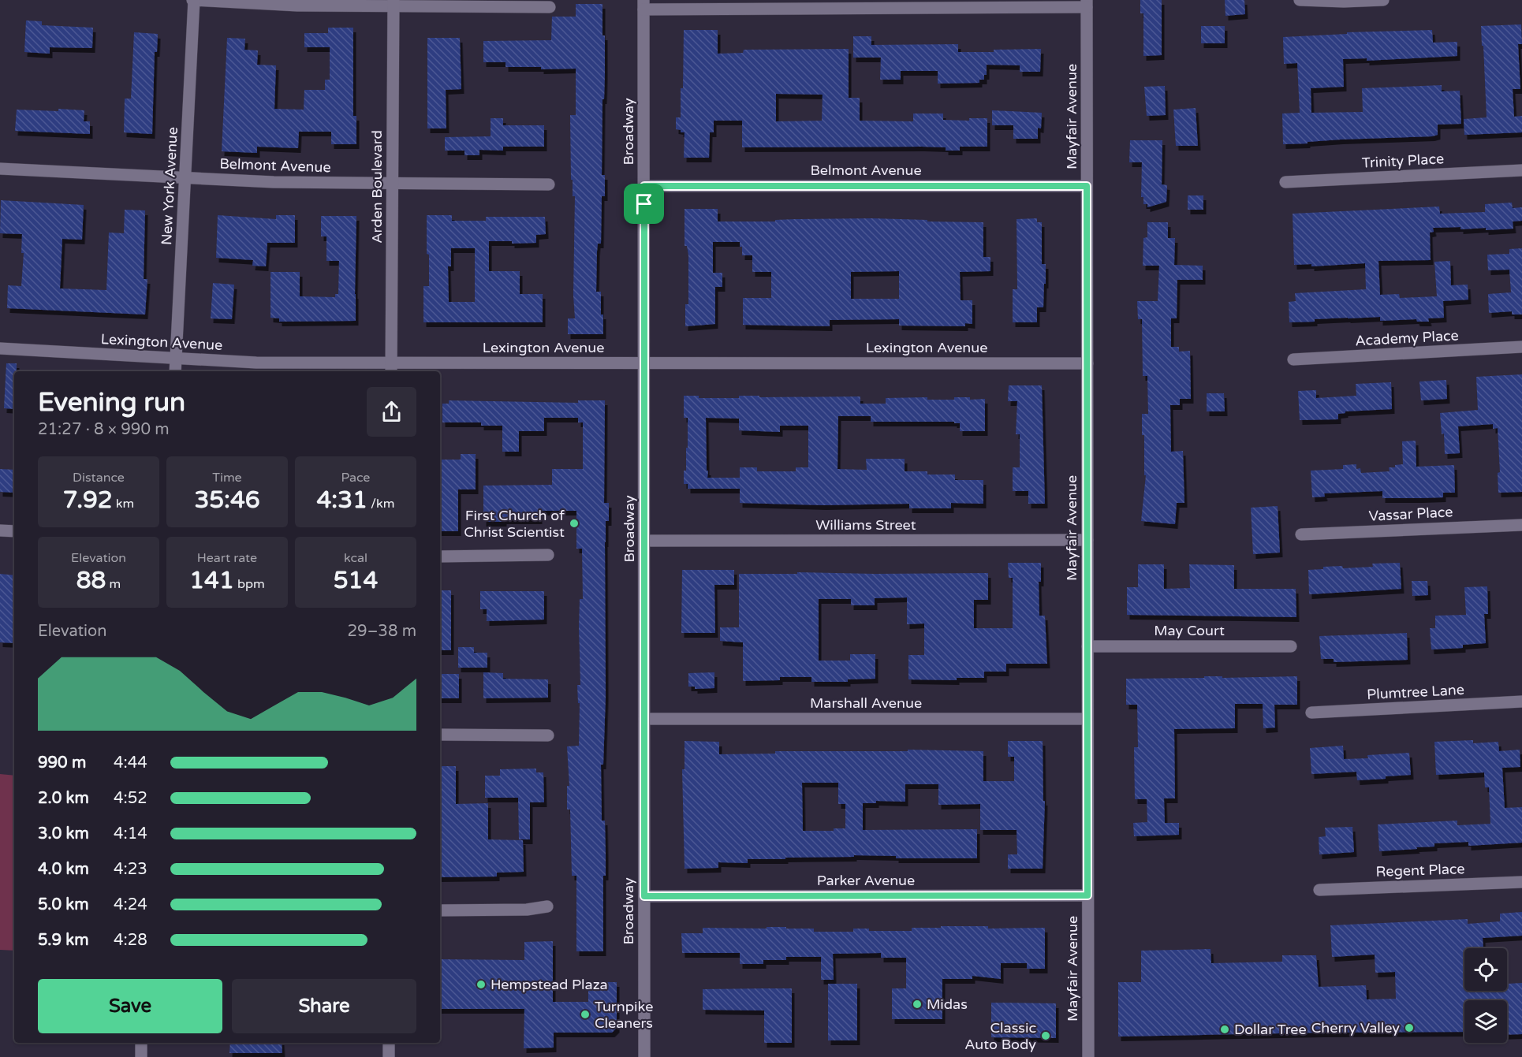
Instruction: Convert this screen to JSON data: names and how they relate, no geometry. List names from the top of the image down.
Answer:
{
  "streets": {
    "street": [
      "Mayfair Avenue",
      "Broadway",
      "Trinity Place",
      "Belmont Avenue",
      "New York Avenue",
      "Arden Boulevard",
      "Academy Place",
      "Lexington Avenue",
      "Vassar Place",
      "Williams Street",
      "May Court",
      "Plumtree Lane",
      "Marshall Avenue",
      "Regent Place",
      "Parker Avenue"
    ]
  },
  "crossings": [
    ["Mayfair Avenue", "Belmont Avenue"],
    ["Mayfair Avenue", "Lexington Avenue"],
    ["Mayfair Avenue", "Williams Street"],
    ["Mayfair Avenue", "May Court"],
    ["Mayfair Avenue", "Marshall Avenue"],
    ["Mayfair Avenue", "Parker Avenue"],
    ["Broadway", "Belmont Avenue"],
    ["Broadway", "Lexington Avenue"],
    ["Broadway", "Williams Street"],
    ["Broadway", "Marshall Avenue"],
    ["Broadway", "Parker Avenue"],
    ["Belmont Avenue", "New York Avenue"],
    ["Belmont Avenue", "Arden Boulevard"],
    ["New York Avenue", "Lexington Avenue"],
    ["Arden Boulevard", "Lexington Avenue"]
  ],
  "places": [
    "First Church of Christ Scientist",
    "Hempstead Plaza",
    "Midas",
    "Turnpike Cleaners",
    "Cherry Valley",
    "Dollar Tree",
    "Classic Auto Body"
  ],
  "page": {
    "heading": ["Evening run", "21:27 · 8 × 990 m"],
    "stats": [
      ["Distance", "7.92 km"],
      ["Time", "35:46"],
      ["Pace", "4:31 /km"],
      ["Elevation", "88 m"],
      ["Heart rate", "141 bpm"],
      ["kcal", "514"]
    ],
    "chart": ["Elevation", "29–38 m"],
    "list": [
      {
        "name": "990 m",
        "note": "4:44"
      },
      {
        "name": "2.0 km",
        "note": "4:52"
      },
      {
        "name": "3.0 km",
        "note": "4:14"
      },
      {
        "name": "4.0 km",
        "note": "4:23"
      },
      {
        "name": "5.0 km",
        "note": "4:24"
      },
      {
        "name": "5.9 km",
        "note": "4:28"
      }
    ],
    "buttons": ["Save", "Share"]
  }
}
